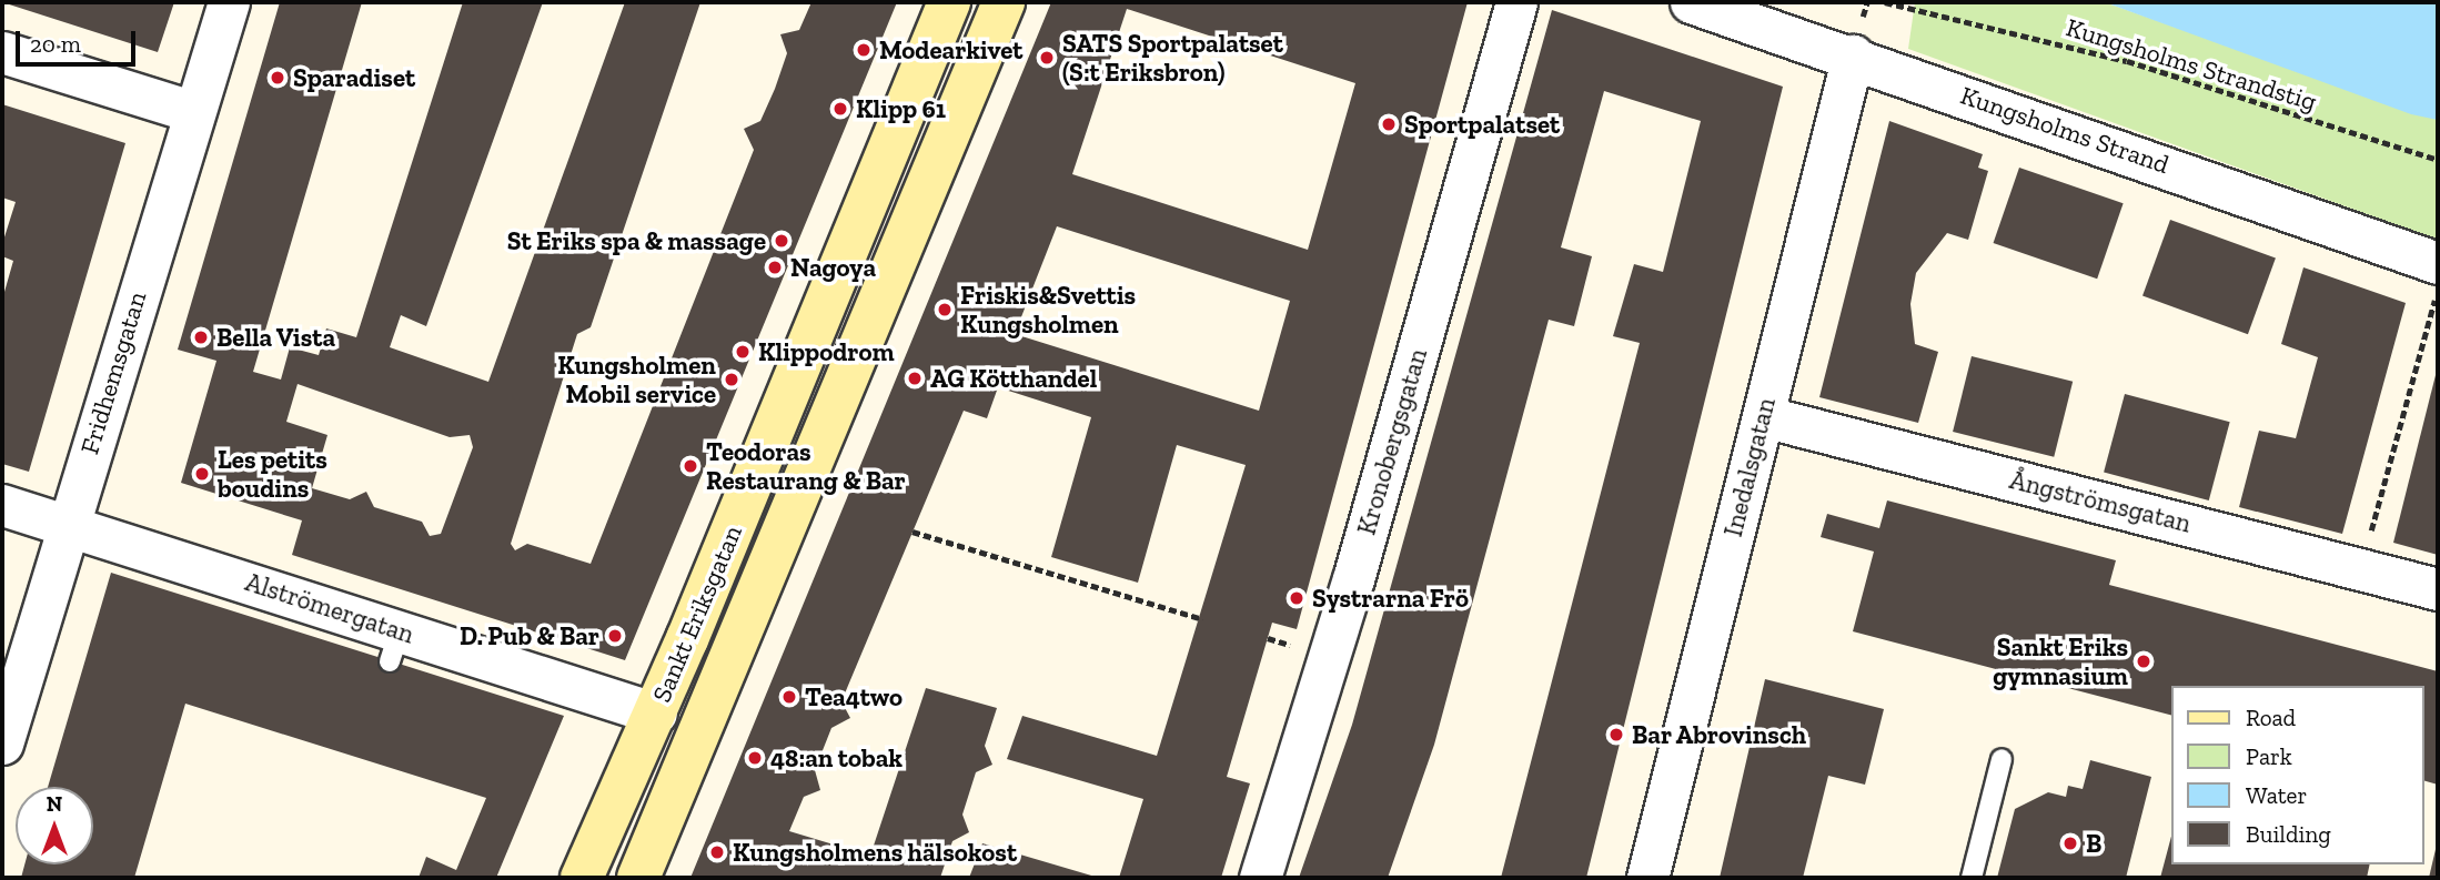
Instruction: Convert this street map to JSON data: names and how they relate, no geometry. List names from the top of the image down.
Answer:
{
  "streets": {
    "main road": ["Sankt Eriksgatan"],
    "street": [
      "Kungsholms Strand",
      "Fridhemsgatan",
      "Kronobergsgatan",
      "Inedalsgatan",
      "Ångströmsgatan",
      "Alströmergatan"
    ],
    "path": ["Kungsholms Strandstig"]
  },
  "crossings": [
    ["Kungsholms Strand", "Inedalsgatan"],
    ["Fridhemsgatan", "Alströmergatan"],
    ["Inedalsgatan", "Ångströmsgatan"],
    ["Alströmergatan", "Sankt Eriksgatan"]
  ],
  "places": [
    "Modearkivet",
    "SATS Sportpalatset (S:t Eriksbron)",
    "Sparadiset",
    "Klipp 61",
    "Sportpalatset",
    "St Eriks spa & massage",
    "Nagoya",
    "Friskis&Svettis Kungsholmen",
    "Bella Vista",
    "Klippodrom",
    "AG Kötthandel",
    "Kungsholmen Mobil service",
    "Teodoras Restaurang & Bar",
    "Les petits boudins",
    "Systrarna Frö",
    "D. Pub & Bar",
    "Sankt Eriks gymnasium",
    "Tea4two",
    "Bar Abrovinsch",
    "48:an tobak",
    "B",
    "Kungsholmens hälsokost"
  ],
  "legend": [
    "Road",
    "Park",
    "Water",
    "Building"
  ],
  "scale_bar": "20 m",
  "north": "top"
}
